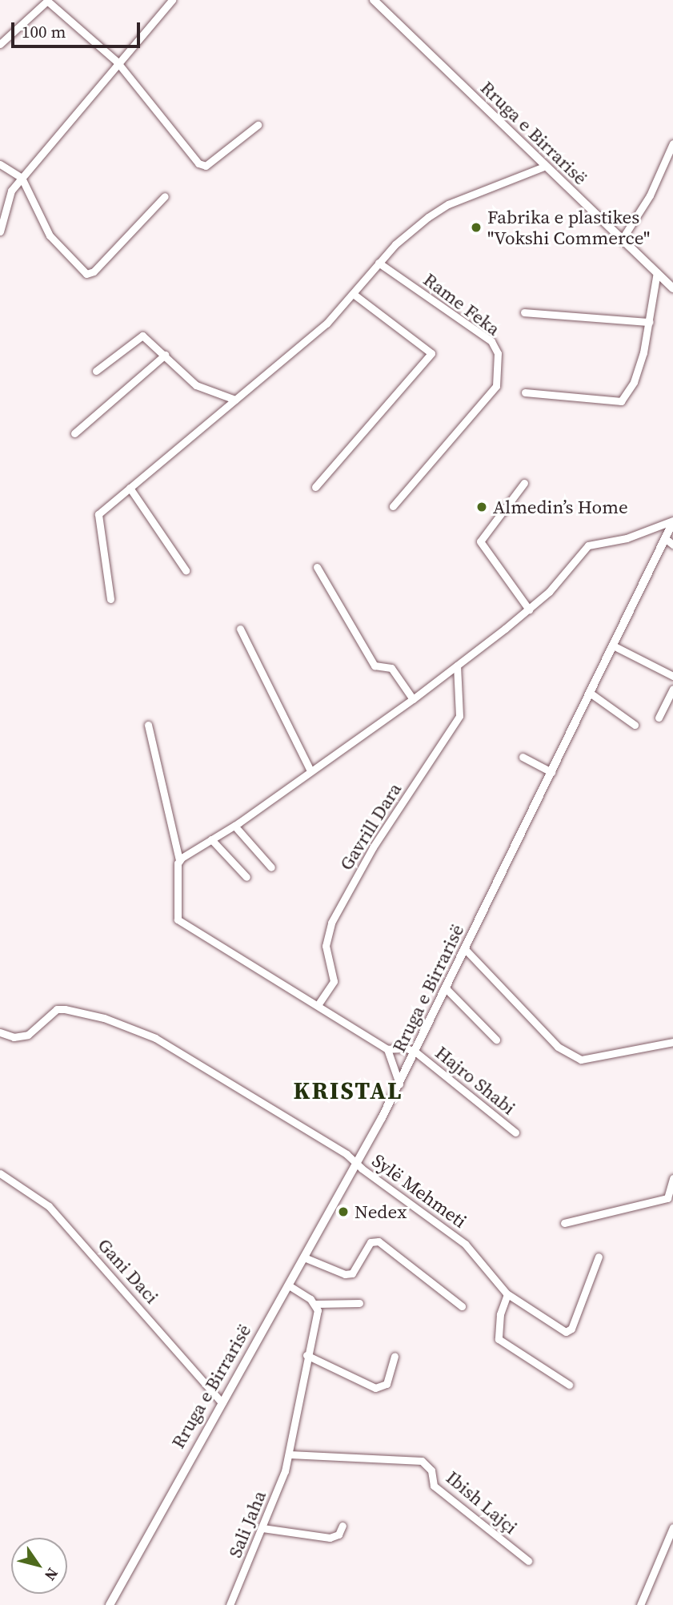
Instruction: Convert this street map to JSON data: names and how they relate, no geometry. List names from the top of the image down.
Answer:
{
  "streets": {
    "street": [
      "Rruga e Birrarisë",
      "Rame Feka",
      "Gavrill Dara",
      "Hajro Shabi",
      "Sylë Mehmeti",
      "Gani Daci",
      "Ibish Lajçi",
      "Sali Jaha"
    ]
  },
  "crossings": [
    ["Rruga e Birrarisë", "Hajro Shabi"],
    ["Rruga e Birrarisë", "Sylë Mehmeti"],
    ["Rruga e Birrarisë", "Gani Daci"],
    ["Ibish Lajçi", "Sali Jaha"]
  ],
  "districts": ["KRISTAL"],
  "places": ["Fabrika e plastikes \"Vokshi Commerce\"", "Almedin’s Home", "Nedex"],
  "scale_bar": "100 m",
  "north": "bottom right"
}
